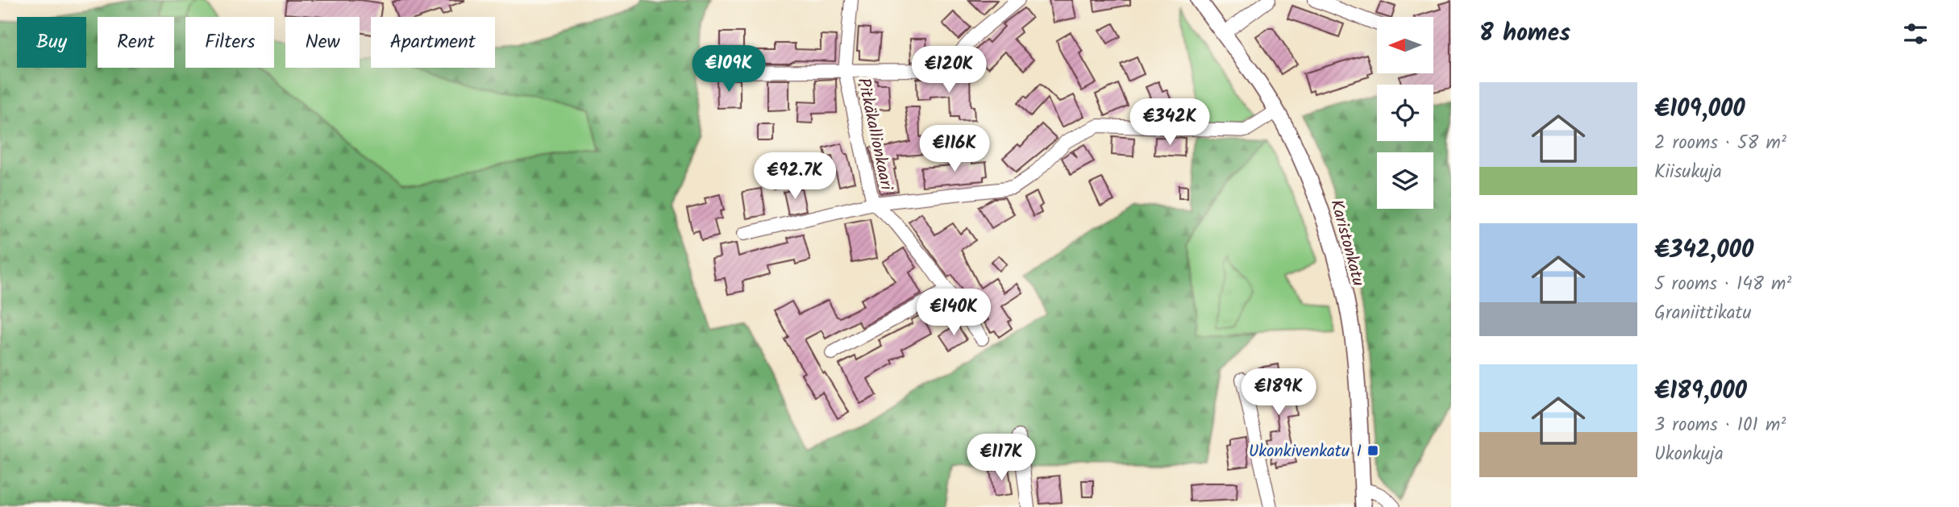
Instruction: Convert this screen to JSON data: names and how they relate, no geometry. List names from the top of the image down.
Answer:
{
  "streets": {
    "street": ["Pitkäkallionkaari", "Karistonkatu"]
  },
  "places": {
    "transit": ["Ukonkivenkatu I"]
  },
  "north": "left",
  "page": {
    "heading": "8 homes",
    "chip": [
      "Buy",
      "Rent",
      "Filters",
      "New",
      "Apartment"
    ],
    "price": [
      "€109K",
      "€120K",
      "€342K",
      "€116K",
      "€92.7K",
      "€140K",
      "€189K",
      "€117K"
    ],
    "list": [
      {
        "name": "€109,000",
        "note": "2 rooms · 58 m² · Kiisukuja"
      },
      {
        "name": "€342,000",
        "note": "5 rooms · 148 m² · Graniittikatu"
      },
      {
        "name": "€189,000",
        "note": "3 rooms · 101 m² · Ukonkuja"
      }
    ]
  }
}
